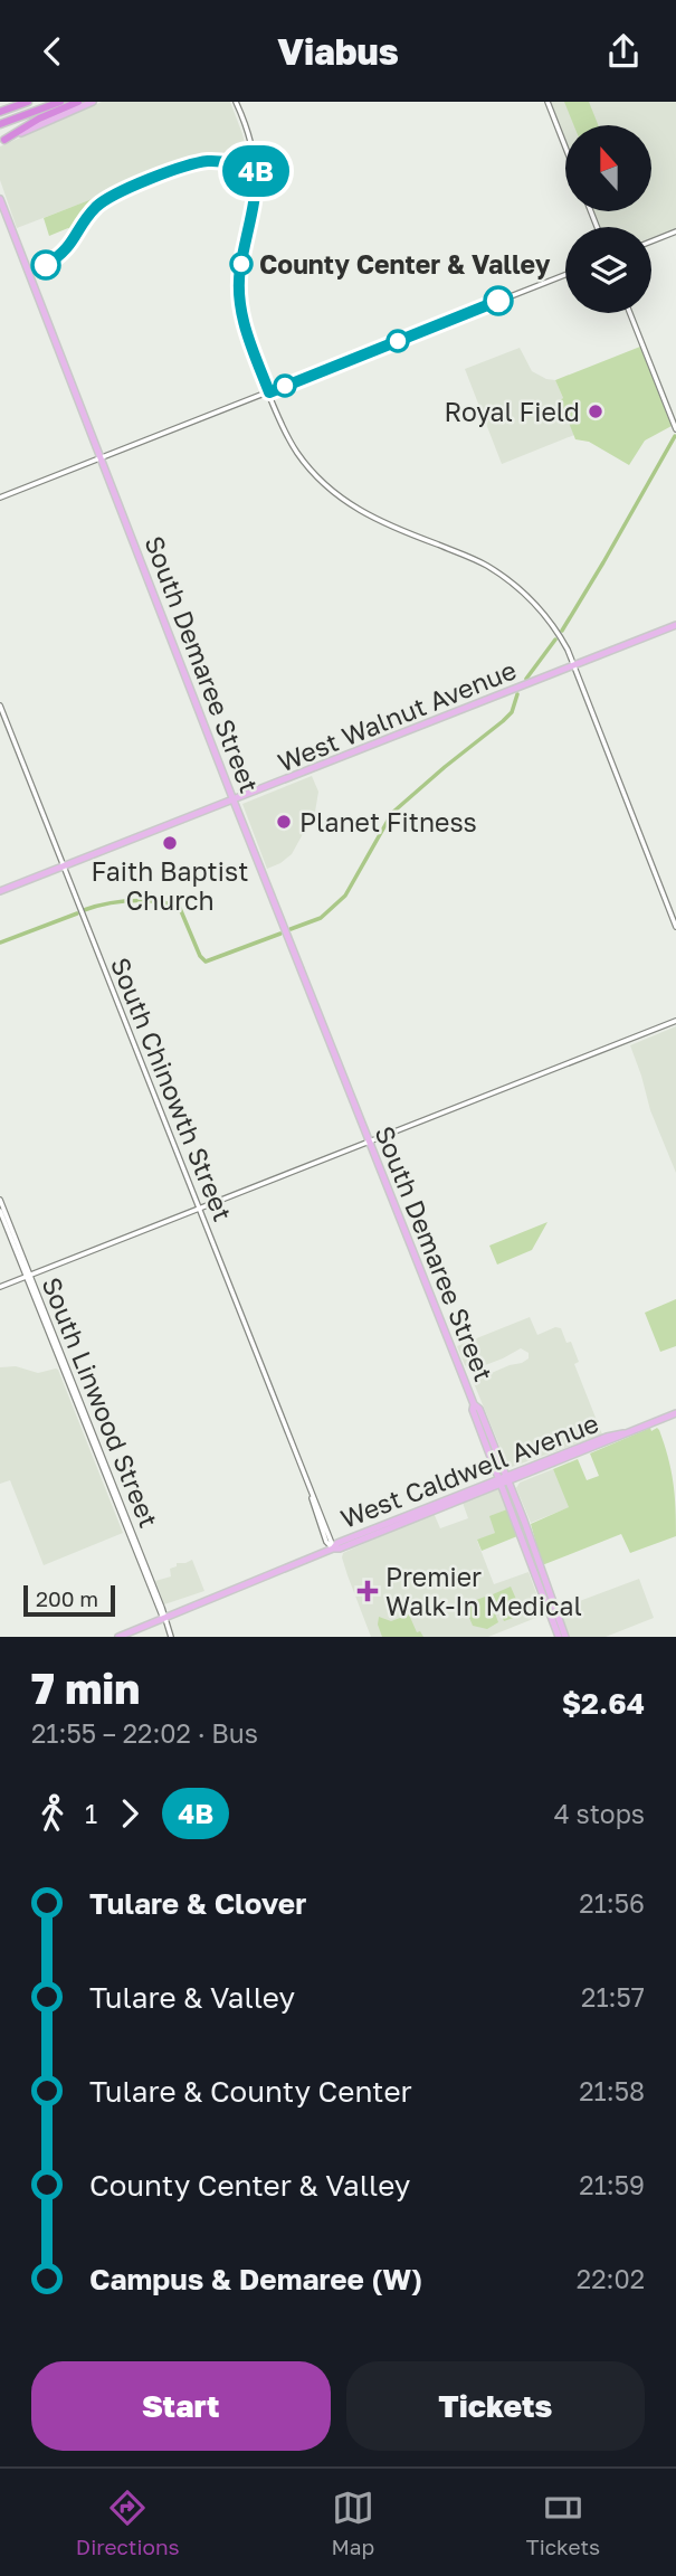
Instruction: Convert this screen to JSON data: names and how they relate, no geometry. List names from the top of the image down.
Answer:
{
  "streets": {
    "main road": ["South Demaree Street", "West Walnut Avenue", "West Caldwell Avenue"],
    "street": ["South Chinowth Street", "South Linwood Street"]
  },
  "crossings": [
    ["South Demaree Street", "West Walnut Avenue"],
    ["South Demaree Street", "West Caldwell Avenue"],
    ["West Walnut Avenue", "South Chinowth Street"],
    ["South Chinowth Street", "West Caldwell Avenue"],
    ["South Linwood Street", "West Caldwell Avenue"]
  ],
  "places": {
    "other": [
      "County Center & Valley",
      "Royal Field",
      "Planet Fitness",
      "Faith Baptist Church"
    ],
    "health": ["Premier Walk-In Medical"]
  },
  "lines": ["bus line 4B"],
  "scale_bar": "200 m",
  "north": "top",
  "page": {
    "header": "Viabus",
    "on_map": "4B",
    "scale": "200 m",
    "heading": ["7 min", "21:55 – 22:02 · Bus", "$2.64"],
    "legs": ["1", "4B", "4 stops"],
    "list": [
      {
        "name": "Tulare & Clover",
        "value": "21:56"
      },
      {
        "name": "Tulare & Valley",
        "value": "21:57"
      },
      {
        "name": "Tulare & County Center",
        "value": "21:58"
      },
      {
        "name": "County Center & Valley",
        "value": "21:59"
      },
      {
        "name": "Campus & Demaree (W)",
        "value": "22:02"
      }
    ],
    "buttons": ["Start", "Tickets"],
    "tabs": ["Directions", "Map", "Tickets"]
  }
}
